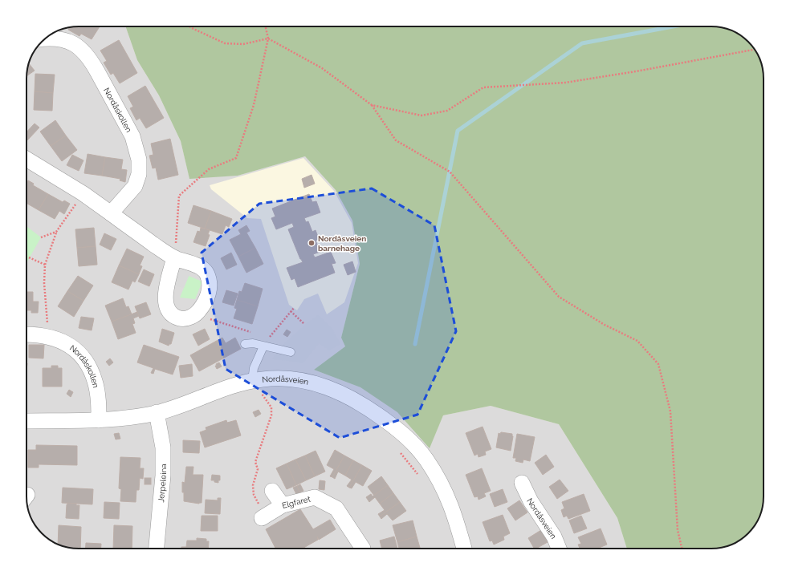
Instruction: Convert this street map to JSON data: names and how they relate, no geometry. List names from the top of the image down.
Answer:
{
  "streets": {
    "street": [
      "Nordåskollen",
      "Nordåsveien",
      "Jerpeleina",
      "Elgfaret"
    ]
  },
  "crossings": [
    ["Nordåskollen", "Nordåsveien"],
    ["Nordåsveien", "Jerpeleina"]
  ],
  "places": ["Nordåsveien barnehage"]
}
